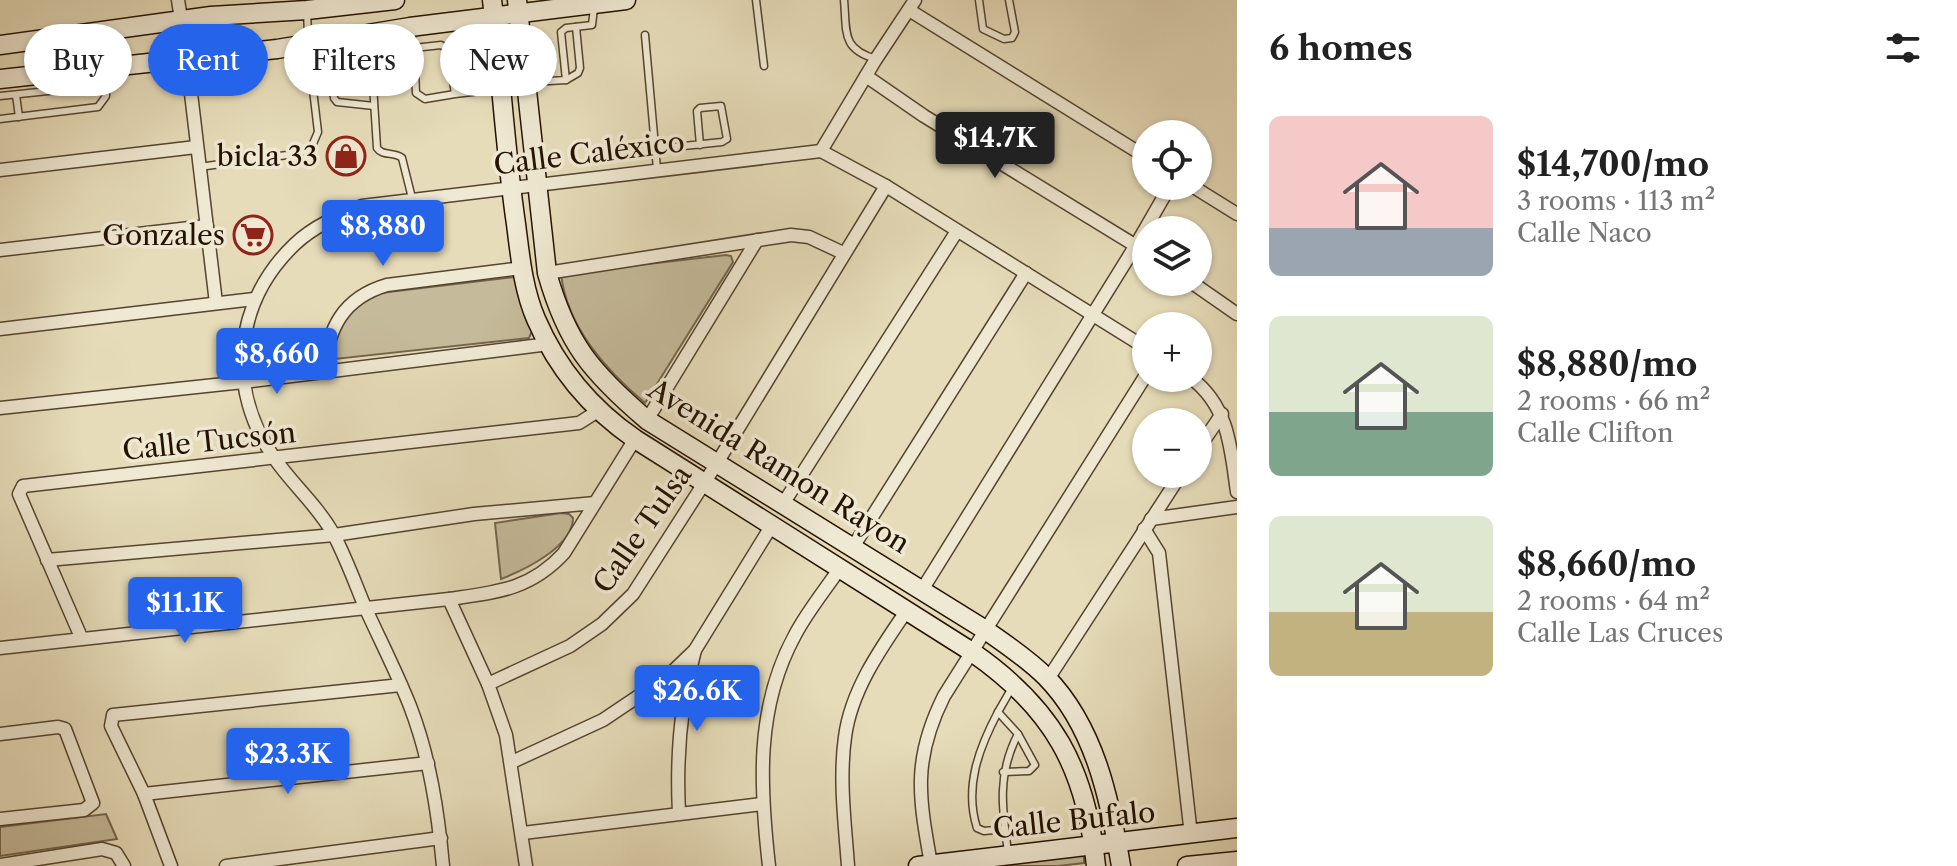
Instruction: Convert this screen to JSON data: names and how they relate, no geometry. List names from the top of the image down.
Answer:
{
  "streets": {
    "main road": ["Avenida Ramon Rayon", "Calle Bufalo"],
    "street": ["Calle Caléxico", "Calle Tucsón", "Calle Tulsa"]
  },
  "crossings": [
    ["Calle Caléxico", "Calle Tucsón"],
    ["Calle Caléxico", "Avenida Ramon Rayon"],
    ["Calle Tucsón", "Avenida Ramon Rayon"],
    ["Avenida Ramon Rayon", "Calle Tulsa"],
    ["Avenida Ramon Rayon", "Calle Bufalo"]
  ],
  "places": {
    "shop": ["bicla 33"],
    "supermarket": ["Gonzales"]
  },
  "page": {
    "heading": "6 homes",
    "chip": [
      "Buy",
      "Rent",
      "Filters",
      "New"
    ],
    "list": [
      {
        "name": "$14,700/mo",
        "note": "3 rooms · 113 m² · Calle Naco"
      },
      {
        "name": "$8,880/mo",
        "note": "2 rooms · 66 m² · Calle Clifton"
      },
      {
        "name": "$8,660/mo",
        "note": "2 rooms · 64 m² · Calle Las Cruces"
      }
    ],
    "price": [
      "$14.7K",
      "$8,880",
      "$8,660",
      "$11.1K",
      "$26.6K",
      "$23.3K"
    ],
    "map_buttons": ["+", "−"]
  }
}
